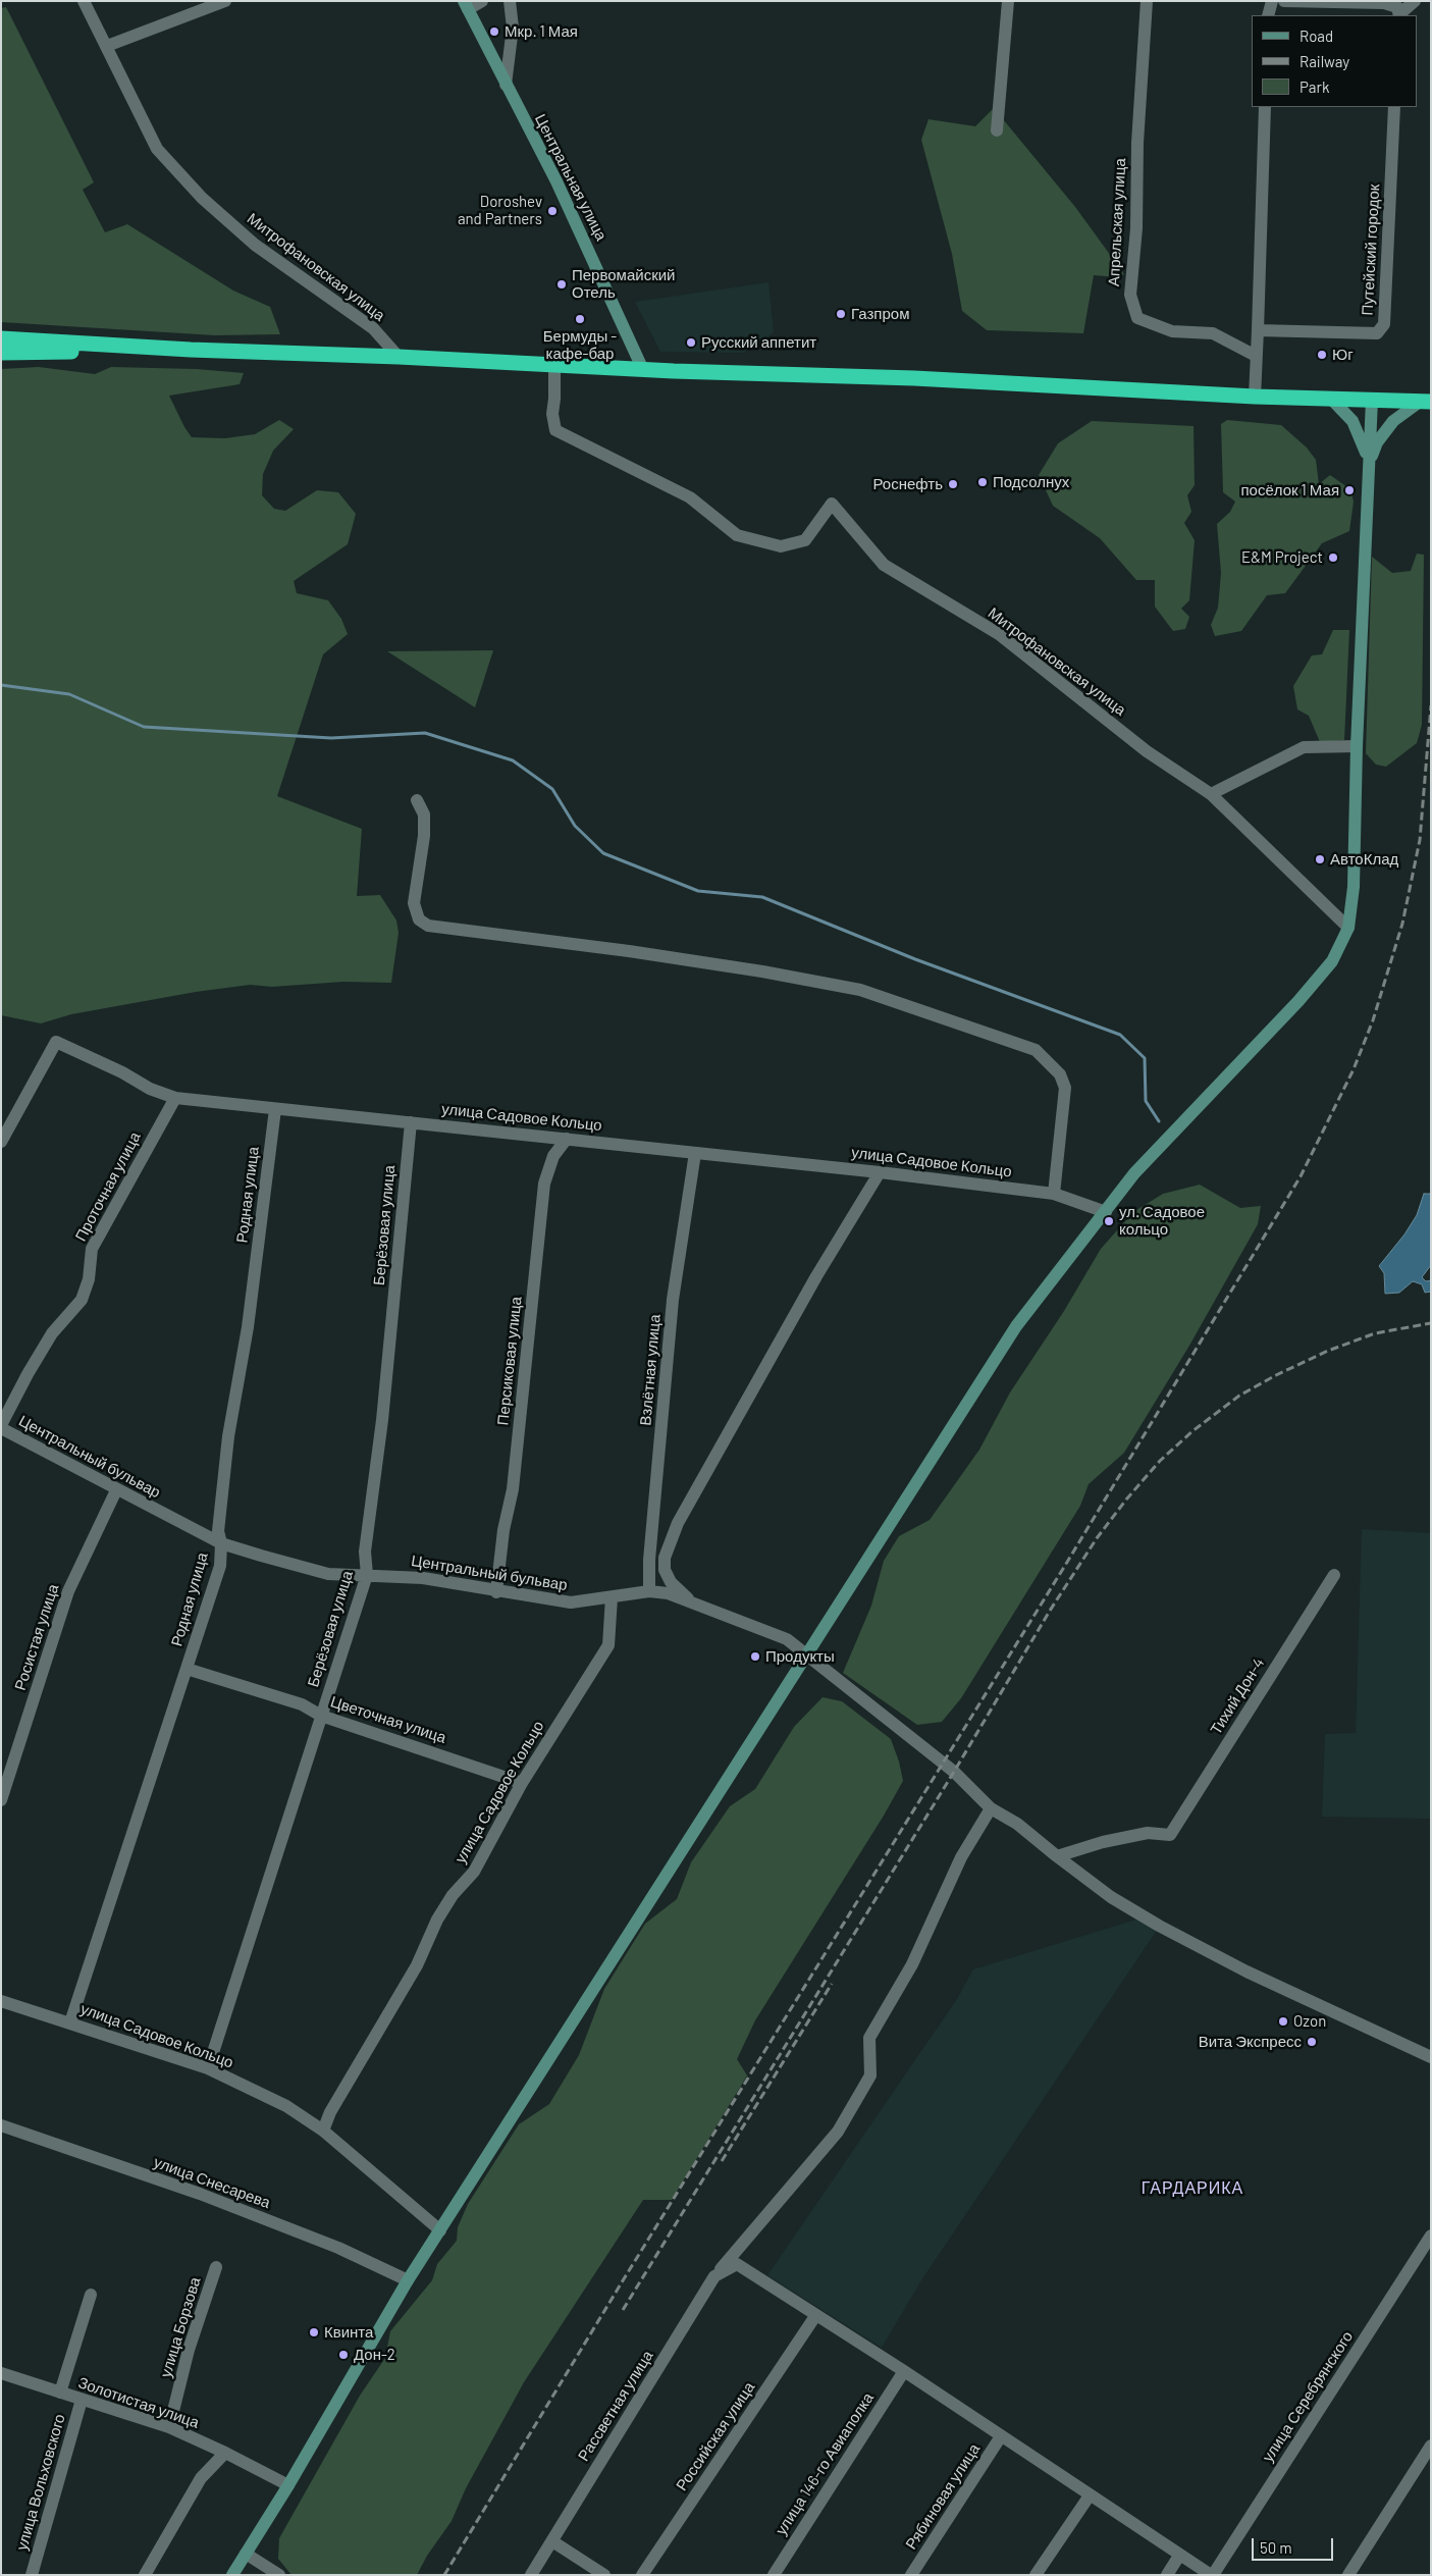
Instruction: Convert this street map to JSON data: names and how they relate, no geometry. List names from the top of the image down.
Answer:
{
  "streets": {
    "street": [
      "Центральная улица",
      "Апрельская улица",
      "Путейский городок",
      "Митрофановская улица",
      "улица Садовое Кольцо",
      "Проточная улица",
      "Родная улица",
      "Берёзовая улица",
      "Персиковая улица",
      "Взлётная улица",
      "Центральный бульвар",
      "Росистая улица",
      "Тихий Дон-4",
      "Цветочная улица",
      "улица Снесарева",
      "улица Борзова",
      "улица Серебрянского",
      "Золотистая улица",
      "Рассветная улица",
      "Российская улица",
      "улица 146-го Авиаполка",
      "улица Вольховского",
      "Рябиновая улица"
    ]
  },
  "crossings": [
    ["улица Садовое Кольцо", "Проточная улица"],
    ["улица Садовое Кольцо", "Родная улица"],
    ["улица Садовое Кольцо", "Берёзовая улица"],
    ["улица Садовое Кольцо", "Персиковая улица"],
    ["улица Садовое Кольцо", "Взлётная улица"],
    ["улица Садовое Кольцо", "Центральный бульвар"],
    ["улица Садовое Кольцо", "Цветочная улица"],
    ["Проточная улица", "Центральный бульвар"],
    ["Родная улица", "Центральный бульвар"],
    ["Родная улица", "Цветочная улица"],
    ["Берёзовая улица", "Центральный бульвар"],
    ["Берёзовая улица", "Цветочная улица"],
    ["Персиковая улица", "Центральный бульвар"],
    ["Взлётная улица", "Центральный бульвар"],
    ["Центральный бульвар", "Росистая улица"],
    ["Центральный бульвар", "Тихий Дон-4"],
    ["улица Борзова", "Золотистая улица"],
    ["Золотистая улица", "улица Вольховского"],
    ["Рассветная улица", "Российская улица"]
  ],
  "districts": ["ГАРДАРИКА"],
  "places": [
    "Мкр. 1 Мая",
    "Doroshev and Partners",
    "Первомайский Отель",
    "Газпром",
    "Бермуды - кафе-бар",
    "Русский аппетит",
    "Юг",
    "Подсолнух",
    "Роснефть",
    "посёлок 1 Мая",
    "E&M Project",
    "АвтоКлад",
    "ул. Садовое кольцо",
    "Продукты",
    "Ozon",
    "Вита Экспресс",
    "Квинта",
    "Дон-2"
  ],
  "legend": ["Road", "Railway", "Park"],
  "scale_bar": "50 m"
}
